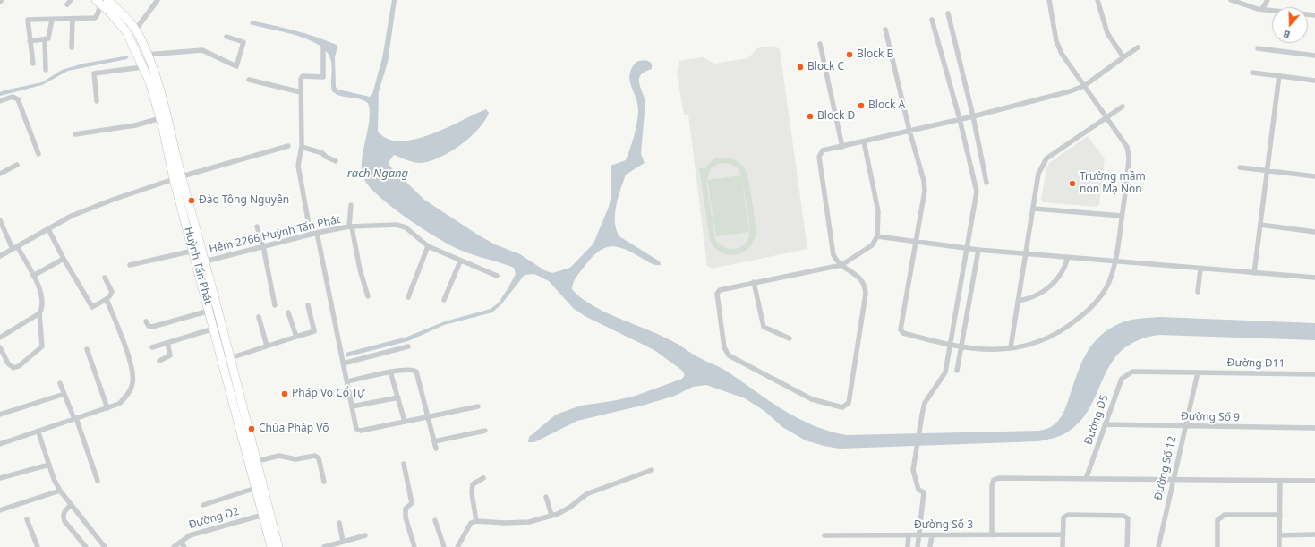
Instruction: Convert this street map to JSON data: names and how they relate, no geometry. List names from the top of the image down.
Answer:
{
  "streets": {
    "main road": ["Huỳnh Tấn Phát"],
    "street": [
      "Hẻm 2266 Huỳnh Tấn Phát",
      "Đường D11",
      "Đường Số 9",
      "Đường D5",
      "Đường Số 12",
      "Đường D2",
      "Đường Số 3"
    ]
  },
  "crossings": [
    ["Hẻm 2266 Huỳnh Tấn Phát", "Huỳnh Tấn Phát"],
    ["Huỳnh Tấn Phát", "Đường D2"],
    ["Đường D11", "Đường D5"],
    ["Đường D11", "Đường Số 12"],
    ["Đường Số 9", "Đường D5"],
    ["Đường Số 9", "Đường Số 12"]
  ],
  "water": ["rạch Ngang"],
  "places": [
    "Block B",
    "Block C",
    "Block A",
    "Block D",
    "Trường mầm non Mạ Non",
    "Đào Tông Nguyên",
    "Pháp Võ Cổ Tự",
    "Chùa Pháp Võ"
  ],
  "north": "bottom"
}
